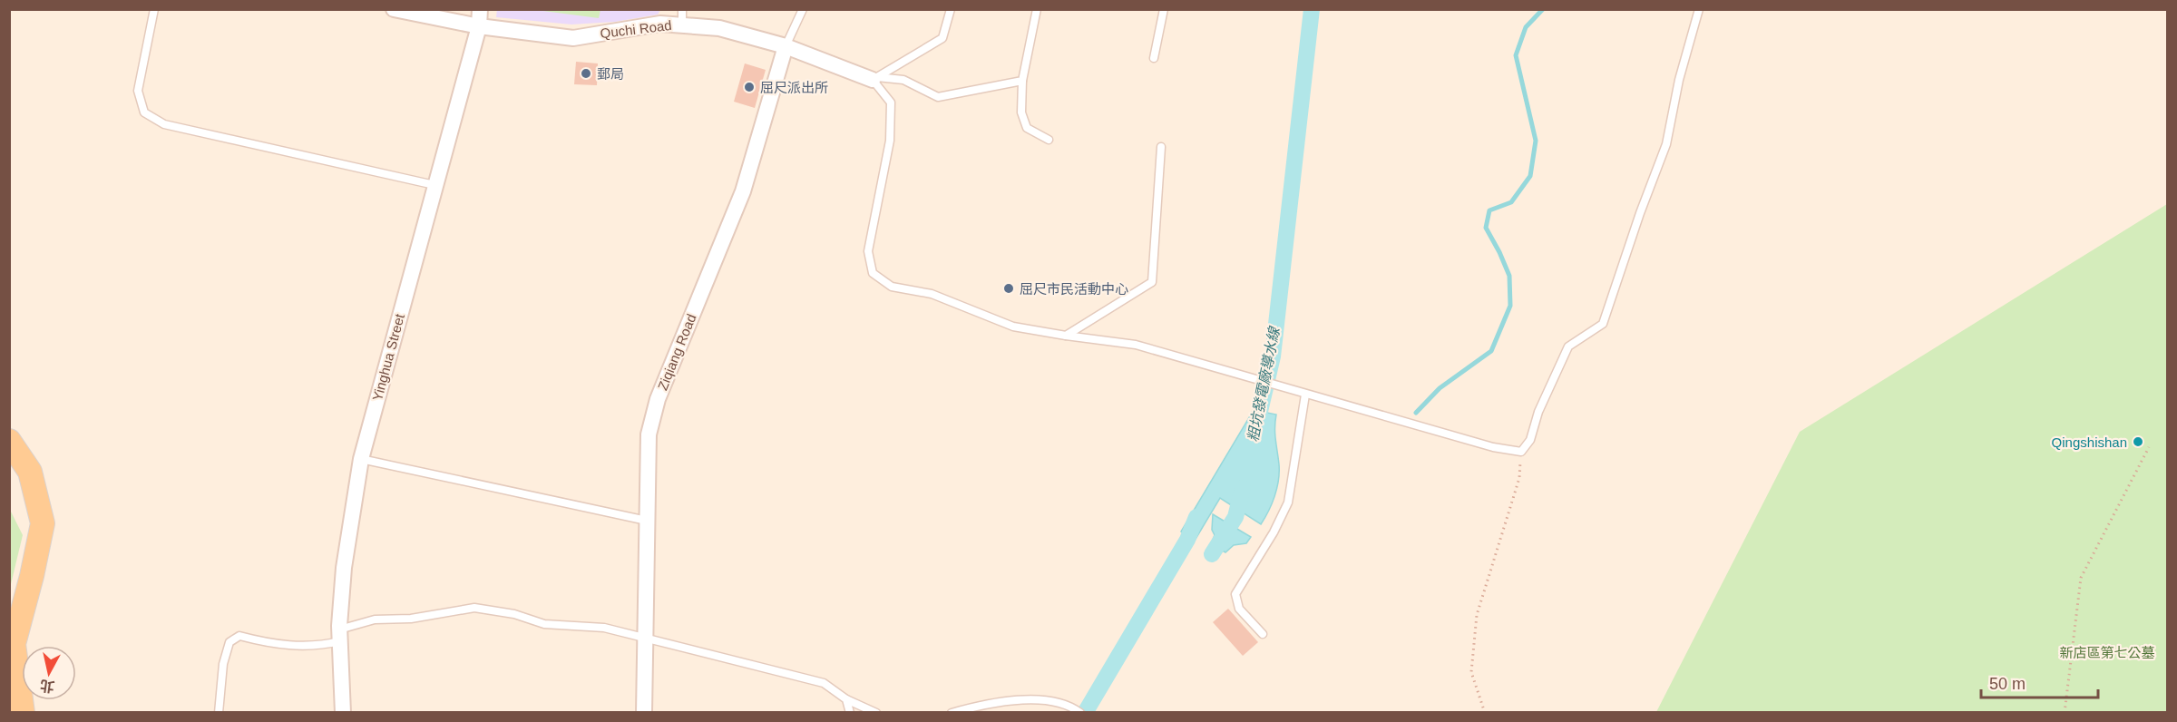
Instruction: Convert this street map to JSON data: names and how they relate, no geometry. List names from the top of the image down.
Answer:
{
  "streets": {
    "street": ["Quchi Road", "Ziqiang Road", "Yinghua Street"]
  },
  "crossings": [
    ["Quchi Road", "Ziqiang Road"],
    ["Quchi Road", "Yinghua Street"]
  ],
  "water": ["粗坑發電廠導水線"],
  "parks": ["新店區第七公墓"],
  "places": [
    "郵局",
    "屈尺派出所",
    "屈尺市民活動中心",
    "Qingshishan"
  ],
  "scale_bar": "50 m",
  "north": "bottom"
}
